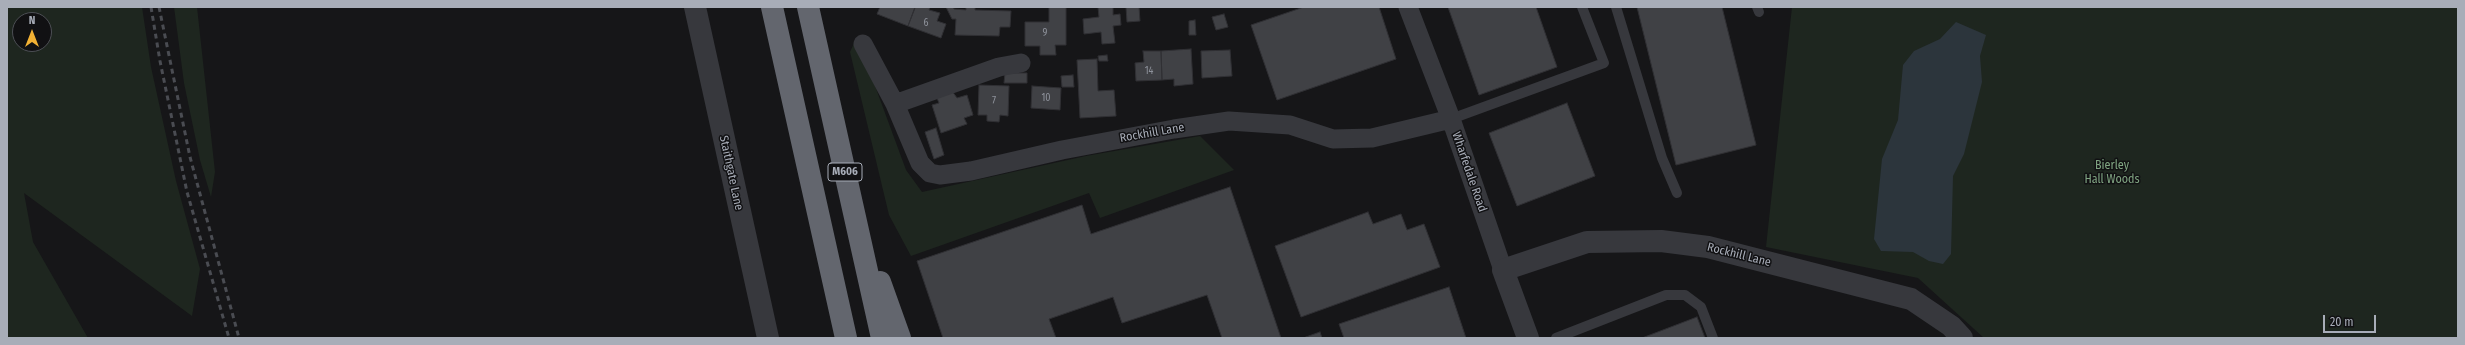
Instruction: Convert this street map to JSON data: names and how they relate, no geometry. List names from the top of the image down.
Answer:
{
  "streets": {
    "highway": ["M606"],
    "street": ["Rockhill Lane", "Wharfedale Road", "Staithgate Lane"]
  },
  "crossings": [
    ["Rockhill Lane", "Wharfedale Road"]
  ],
  "parks": ["Bierley Hall Woods"],
  "house_numbers": [
    "6",
    "9",
    "14",
    "10",
    "7"
  ],
  "scale_bar": "20 m",
  "north": "top"
}
